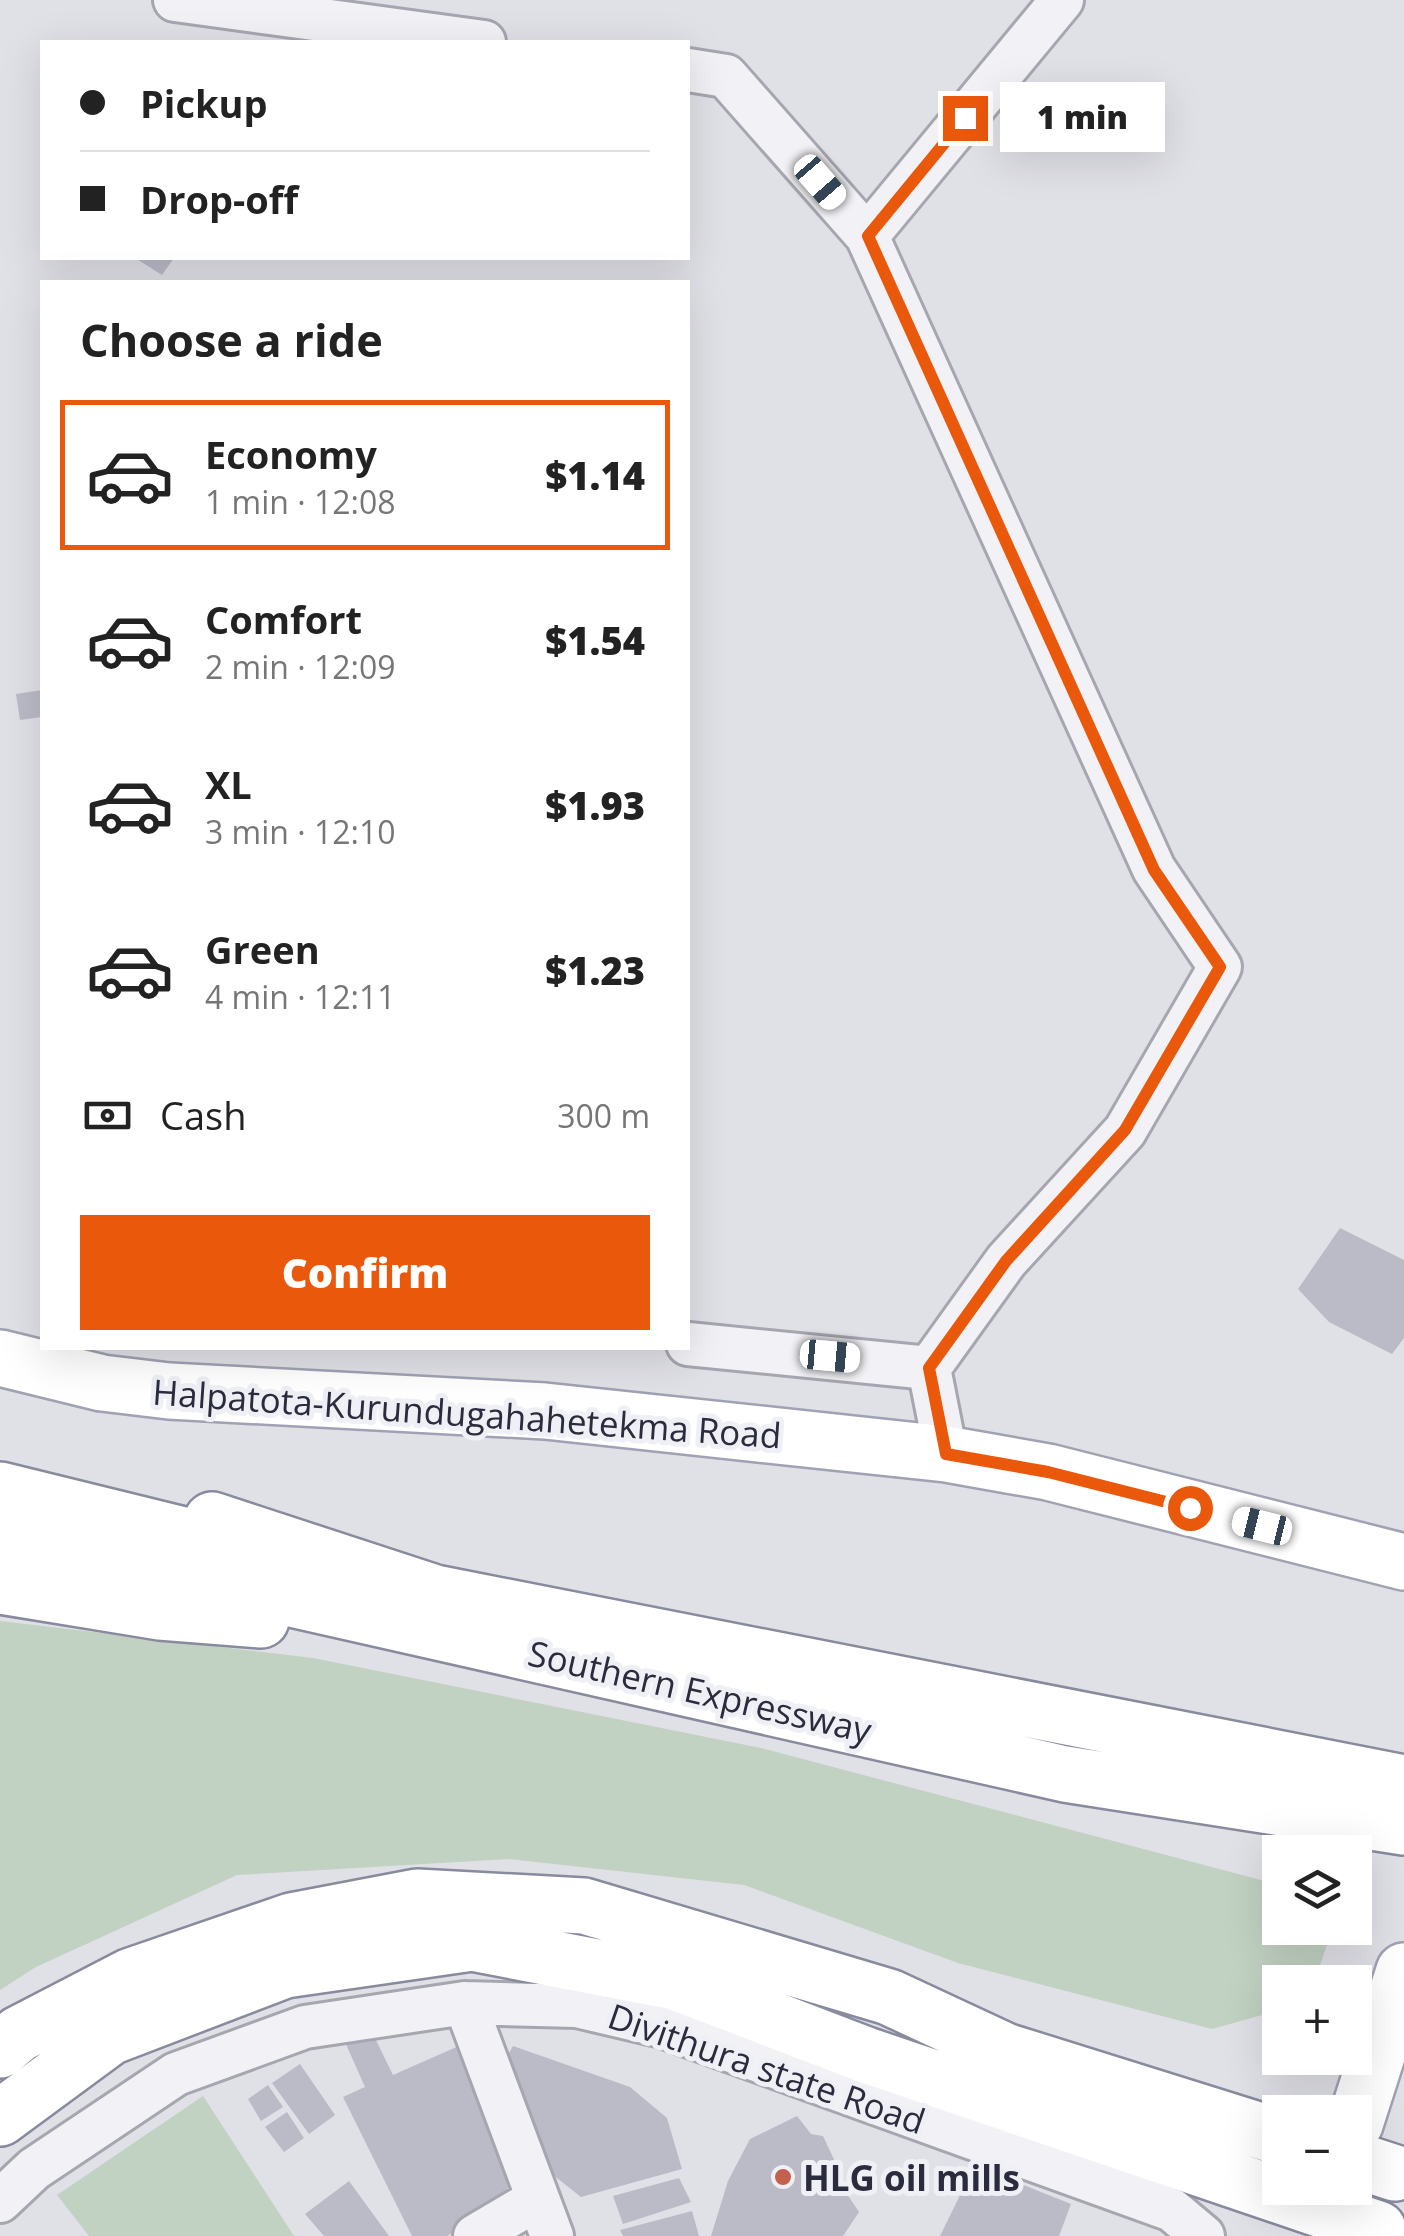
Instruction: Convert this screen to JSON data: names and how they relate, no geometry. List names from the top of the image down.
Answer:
{
  "streets": {
    "main road": ["Halpatota-Kurundugahahetekma Road", "Southern Expressway"],
    "street": ["Divithura state Road"]
  },
  "places": ["HLG oil mills"],
  "page": {
    "banner": ["Pickup", "Drop-off"],
    "bubble": "1 min",
    "heading": "Choose a ride",
    "list": [
      {
        "name": "Economy",
        "note": "1 min · 12:08",
        "value": "$1.14"
      },
      {
        "name": "Comfort",
        "note": "2 min · 12:09",
        "value": "$1.54"
      },
      {
        "name": "XL",
        "note": "3 min · 12:10",
        "value": "$1.93"
      },
      {
        "name": "Green",
        "note": "4 min · 12:11",
        "value": "$1.23"
      }
    ],
    "pay": ["Cash", "300 m"],
    "buttons": "Confirm",
    "map_buttons": ["+", "−"]
  }
}
